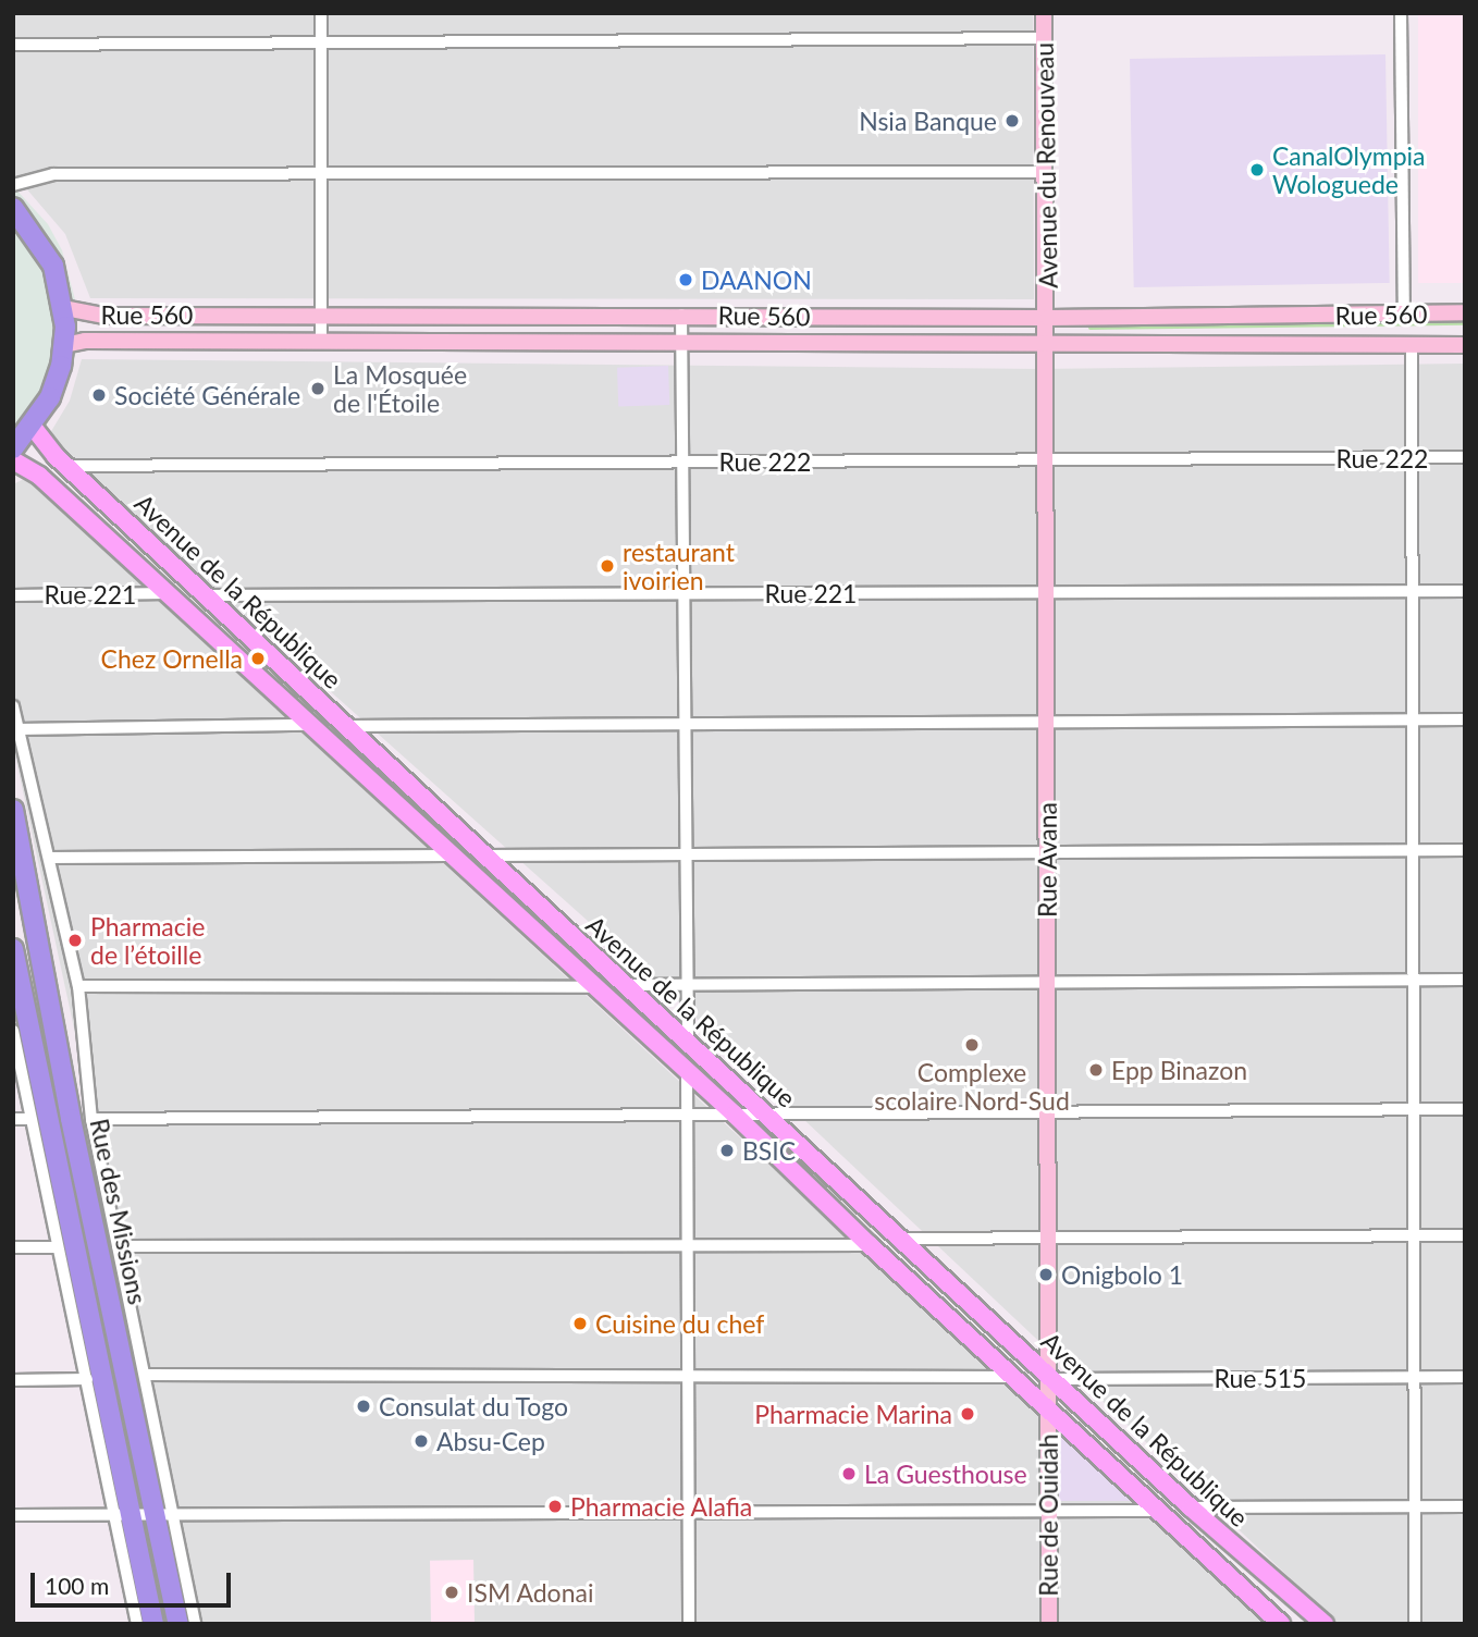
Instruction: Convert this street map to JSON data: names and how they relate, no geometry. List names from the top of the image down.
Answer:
{
  "streets": {
    "highway": ["Rue des Missions"],
    "main road": [
      "Avenue du Renouveau",
      "Rue 560",
      "Avenue de la République",
      "Rue Avana",
      "Rue de Ouidah"
    ],
    "street": ["Rue 222", "Rue 221", "Rue 515"]
  },
  "crossings": [
    ["Avenue du Renouveau", "Rue 560"],
    ["Avenue du Renouveau", "Rue Avana"],
    ["Rue 560", "Rue Avana"],
    ["Rue 222", "Avenue de la République"],
    ["Rue 222", "Rue Avana"],
    ["Avenue de la République", "Rue 221"],
    ["Avenue de la République", "Rue Avana"],
    ["Avenue de la République", "Rue 515"],
    ["Avenue de la République", "Rue de Ouidah"],
    ["Rue 221", "Rue Avana"],
    ["Rue Avana", "Rue 515"],
    ["Rue Avana", "Rue de Ouidah"],
    ["Rue 515", "Rue de Ouidah"]
  ],
  "places": [
    "Nsia Banque",
    "CanalOlympia Wologuede",
    "DAANON",
    "La Mosquée de l'Étoile",
    "Société Générale",
    "restaurant ivoirien",
    "Chez Ornella",
    "Pharmacie de l’étoille",
    "Complexe scolaire Nord-Sud",
    "Epp Binazon",
    "BSIC",
    "Onigbolo 1",
    "Cuisine du chef",
    "Consulat du Togo",
    "Pharmacie Marina",
    "Absu-Cep",
    "La Guesthouse",
    "Pharmacie Alafia",
    "ISM Adonai"
  ],
  "scale_bar": "100 m"
}
